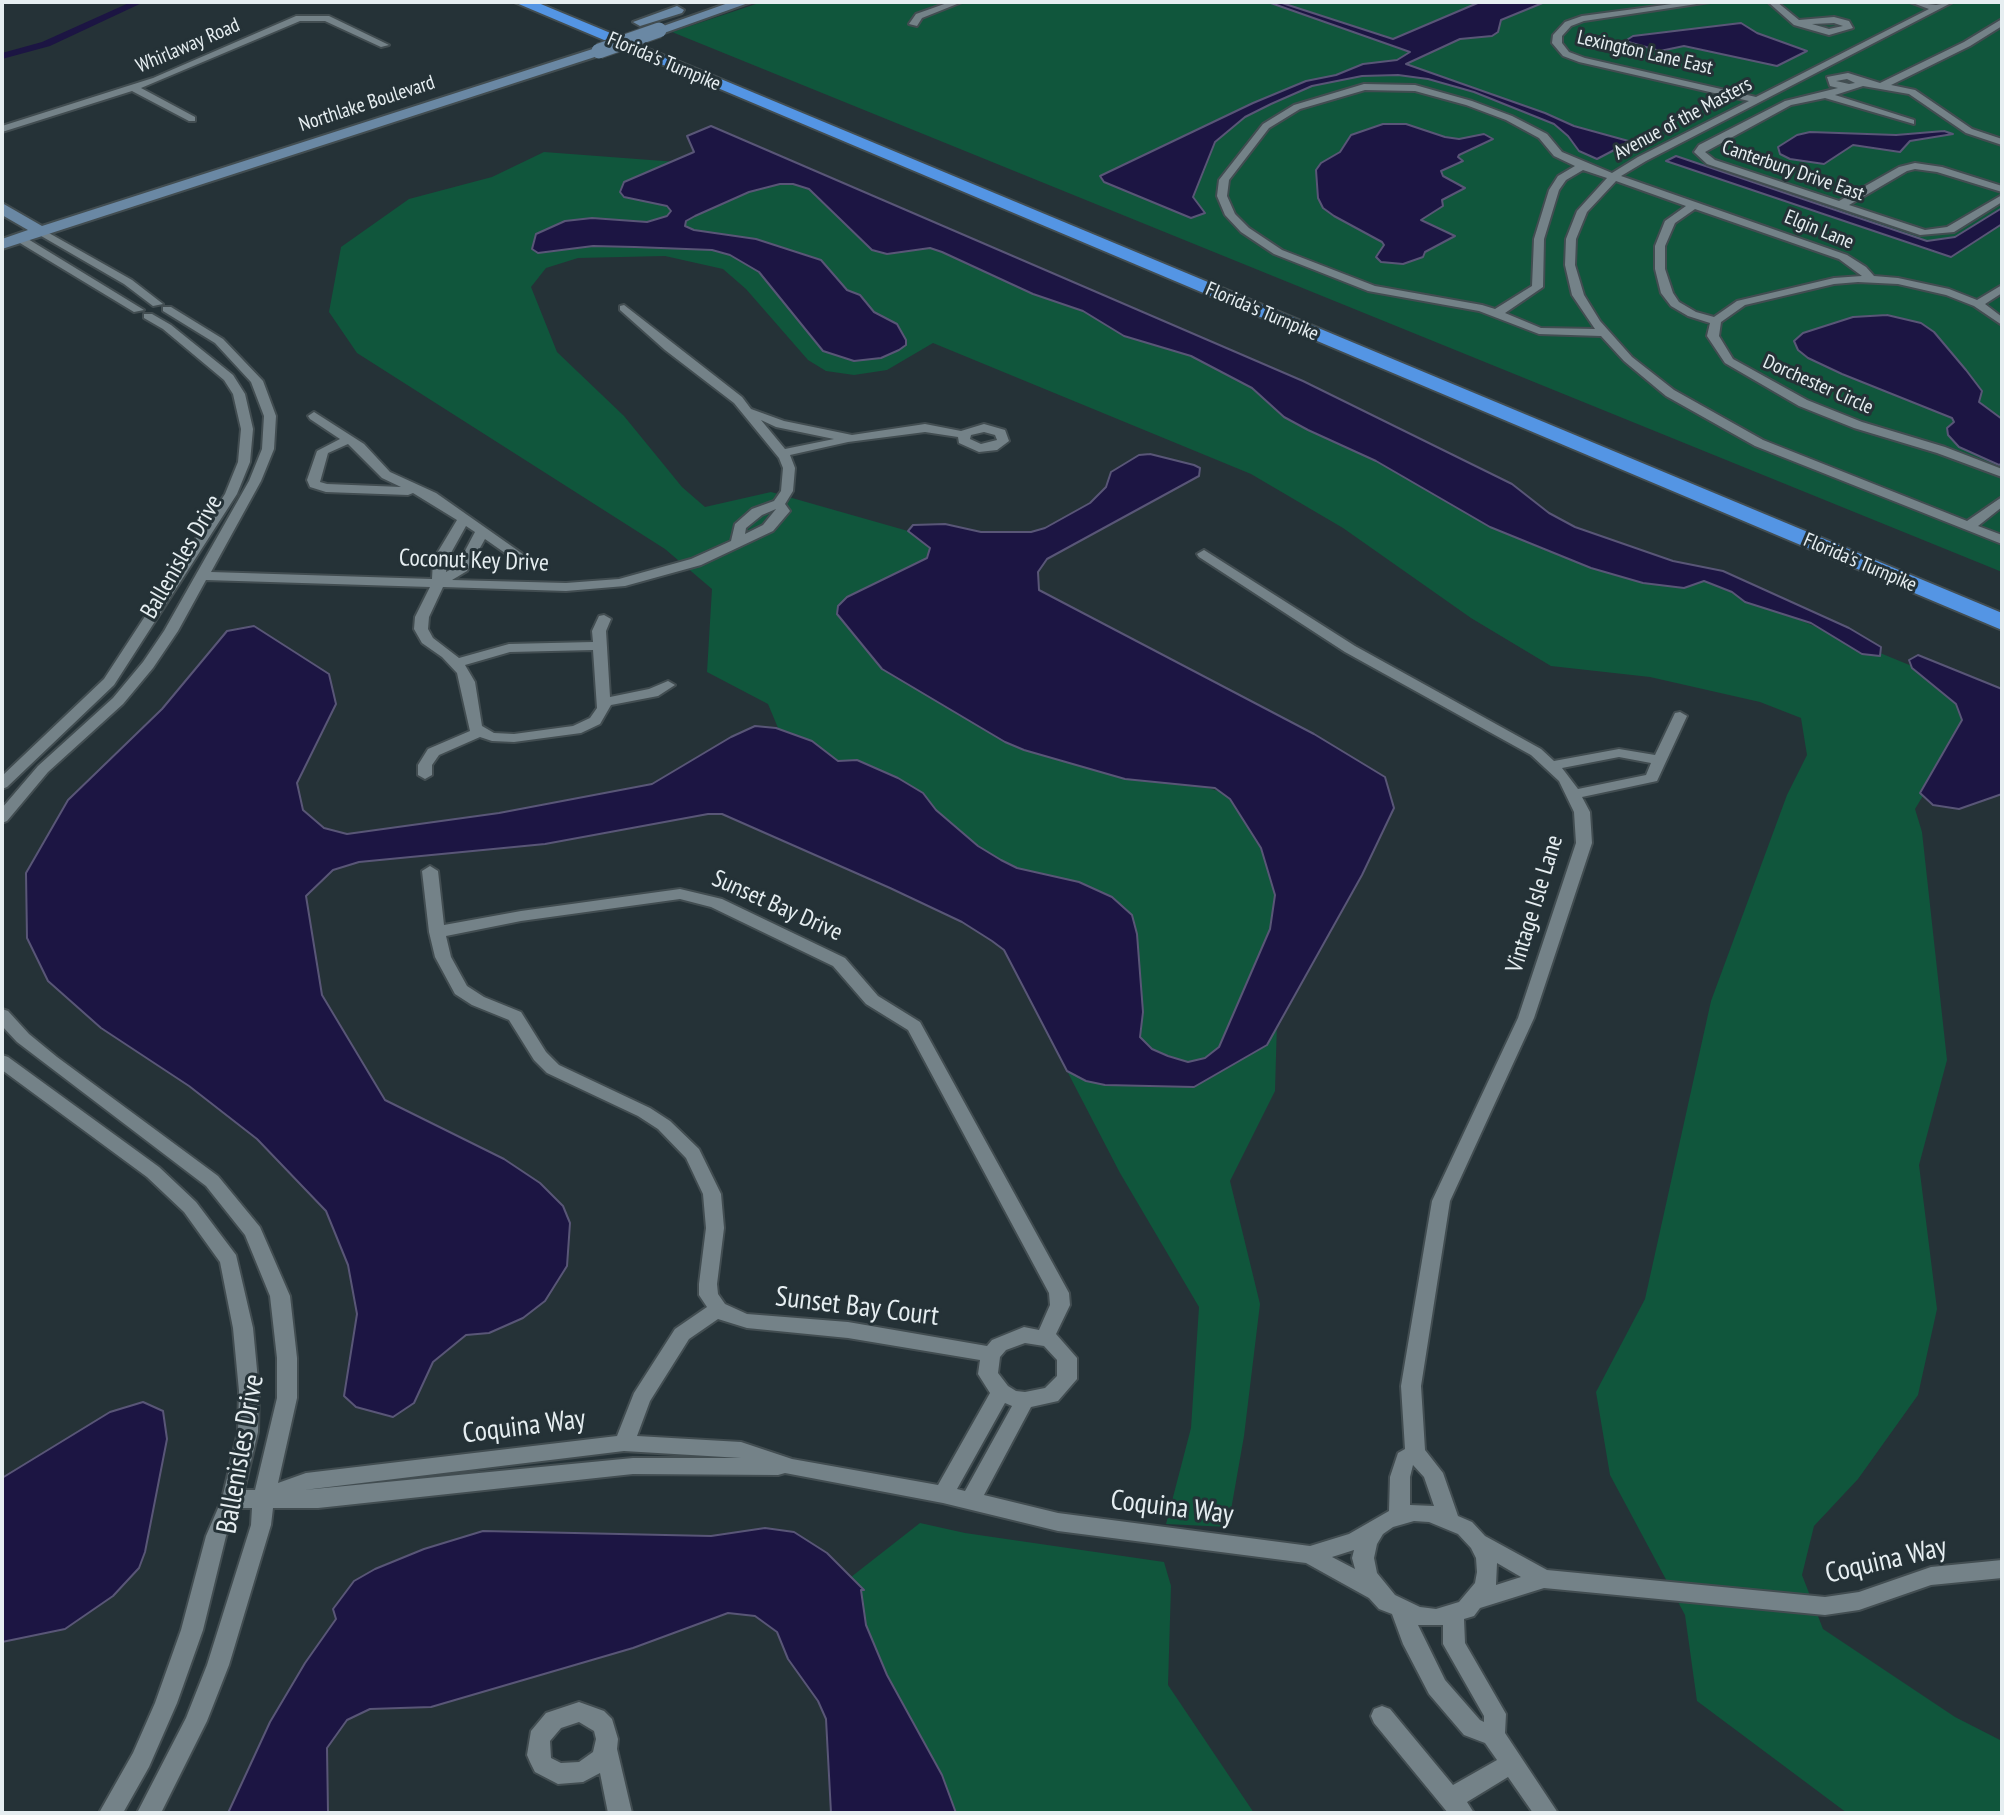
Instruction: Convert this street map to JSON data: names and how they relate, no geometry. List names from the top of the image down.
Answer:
{
  "streets": {
    "highway": ["Florida's Turnpike"],
    "main road": ["Northlake Boulevard"],
    "street": [
      "Whirlaway Road",
      "Lexington Lane East",
      "Avenue of the Masters",
      "Canterbury Drive East",
      "Elgin Lane",
      "Dorchester Circle",
      "Ballenisles Drive",
      "Coconut Key Drive",
      "Vintage Isle Lane",
      "Sunset Bay Drive",
      "Sunset Bay Court",
      "Coquina Way"
    ]
  },
  "crossings": [
    ["Lexington Lane East", "Avenue of the Masters"],
    ["Northlake Boulevard", "Ballenisles Drive"],
    ["Avenue of the Masters", "Elgin Lane"],
    ["Ballenisles Drive", "Coconut Key Drive"],
    ["Ballenisles Drive", "Coquina Way"],
    ["Vintage Isle Lane", "Coquina Way"],
    ["Sunset Bay Drive", "Sunset Bay Court"]
  ]
}
